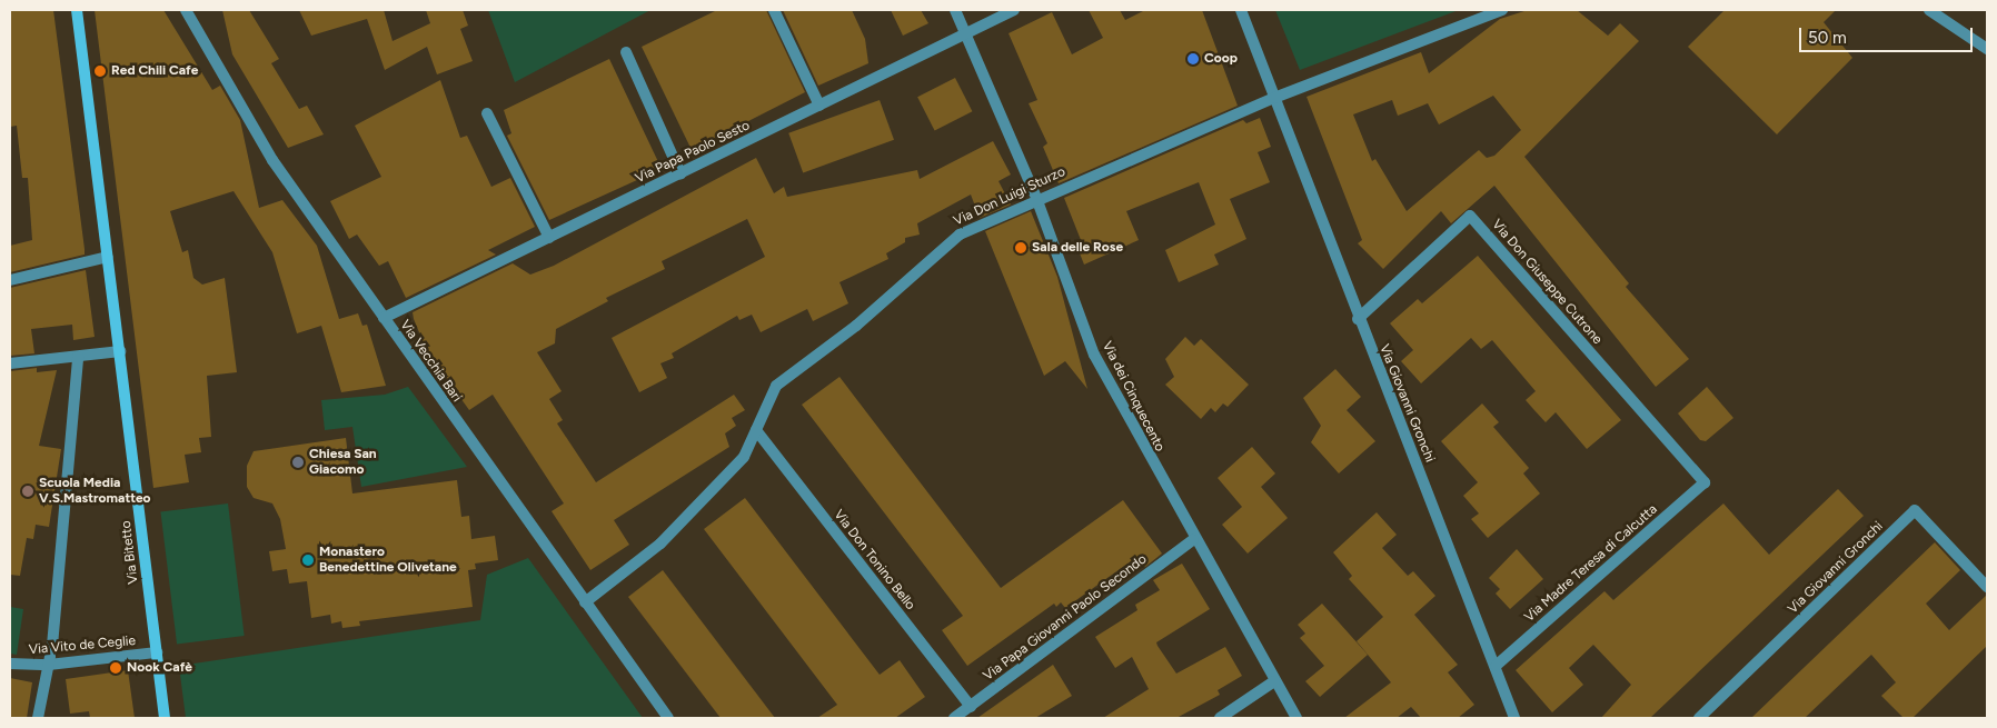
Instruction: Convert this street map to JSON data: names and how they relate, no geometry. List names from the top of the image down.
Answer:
{
  "streets": {
    "street": [
      "Via Papa Paolo Sesto",
      "Via Don Luigi Sturzo",
      "Via Don Giuseppe Cutrone",
      "Via Vecchia Bari",
      "Via dei Cinquecento",
      "Via Giovanni Gronchi",
      "Via Bitetto",
      "Via Don Tonino Bello",
      "Via Madre Teresa di Calcutta",
      "Via Papa Giovanni Paolo Secondo",
      "Via Vito de Ceglie"
    ]
  },
  "crossings": [
    ["Via Papa Paolo Sesto", "Via Vecchia Bari"],
    ["Via Papa Paolo Sesto", "Via dei Cinquecento"],
    ["Via Don Luigi Sturzo", "Via Vecchia Bari"],
    ["Via Don Luigi Sturzo", "Via dei Cinquecento"],
    ["Via Don Luigi Sturzo", "Via Giovanni Gronchi"],
    ["Via Don Luigi Sturzo", "Via Don Tonino Bello"],
    ["Via Don Giuseppe Cutrone", "Via Giovanni Gronchi"],
    ["Via Don Giuseppe Cutrone", "Via Madre Teresa di Calcutta"],
    ["Via dei Cinquecento", "Via Papa Giovanni Paolo Secondo"],
    ["Via Giovanni Gronchi", "Via Madre Teresa di Calcutta"],
    ["Via Bitetto", "Via Vito de Ceglie"],
    ["Via Don Tonino Bello", "Via Papa Giovanni Paolo Secondo"]
  ],
  "places": [
    "Coop",
    "Red Chili Cafe",
    "Sala delle Rose",
    "Chiesa San Giacomo",
    "Scuola Media V.S.Mastromatteo",
    "Monastero Benedettine Olivetane",
    "Nook Cafè"
  ],
  "scale_bar": "50 m"
}
